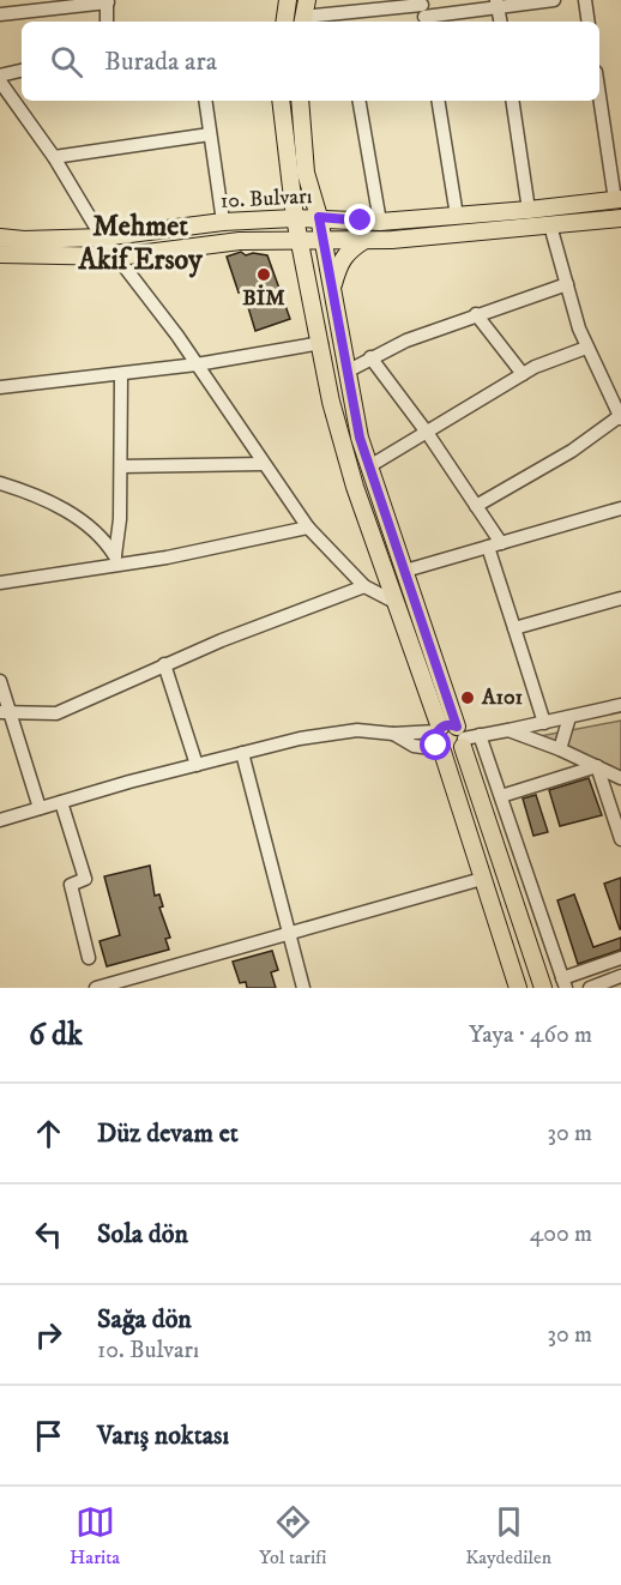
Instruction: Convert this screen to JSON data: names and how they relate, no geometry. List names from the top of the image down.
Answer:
{
  "streets": {
    "main road": ["10. Bulvarı"]
  },
  "districts": ["Mehmet Akif Ersoy"],
  "places": ["BİM", "A101"],
  "page": {
    "search": "Burada ara",
    "heading": ["6 dk", "Yaya · 460 m"],
    "list": [
      ["Düz devam et", "30 m"],
      ["Sola dön", "400 m"],
      ["Sağa dön", "10. Bulvarı", "30 m"],
      "Varış noktası"
    ],
    "nav": ["Harita", "Yol tarifi", "Kaydedilen"]
  }
}
